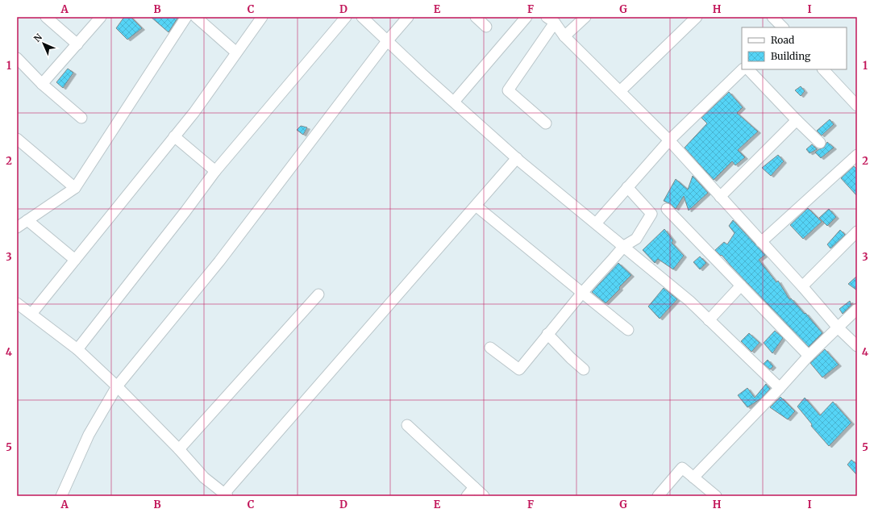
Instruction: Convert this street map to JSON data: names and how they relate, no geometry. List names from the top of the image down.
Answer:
{
  "legend": ["Road", "Building"],
  "north": "top left",
  "grid": {
    "columns": [
      "A",
      "B",
      "C",
      "D",
      "E",
      "F",
      "G",
      "H",
      "I"
    ],
    "rows": [
      "1",
      "2",
      "3",
      "4",
      "5"
    ]
  }
}
